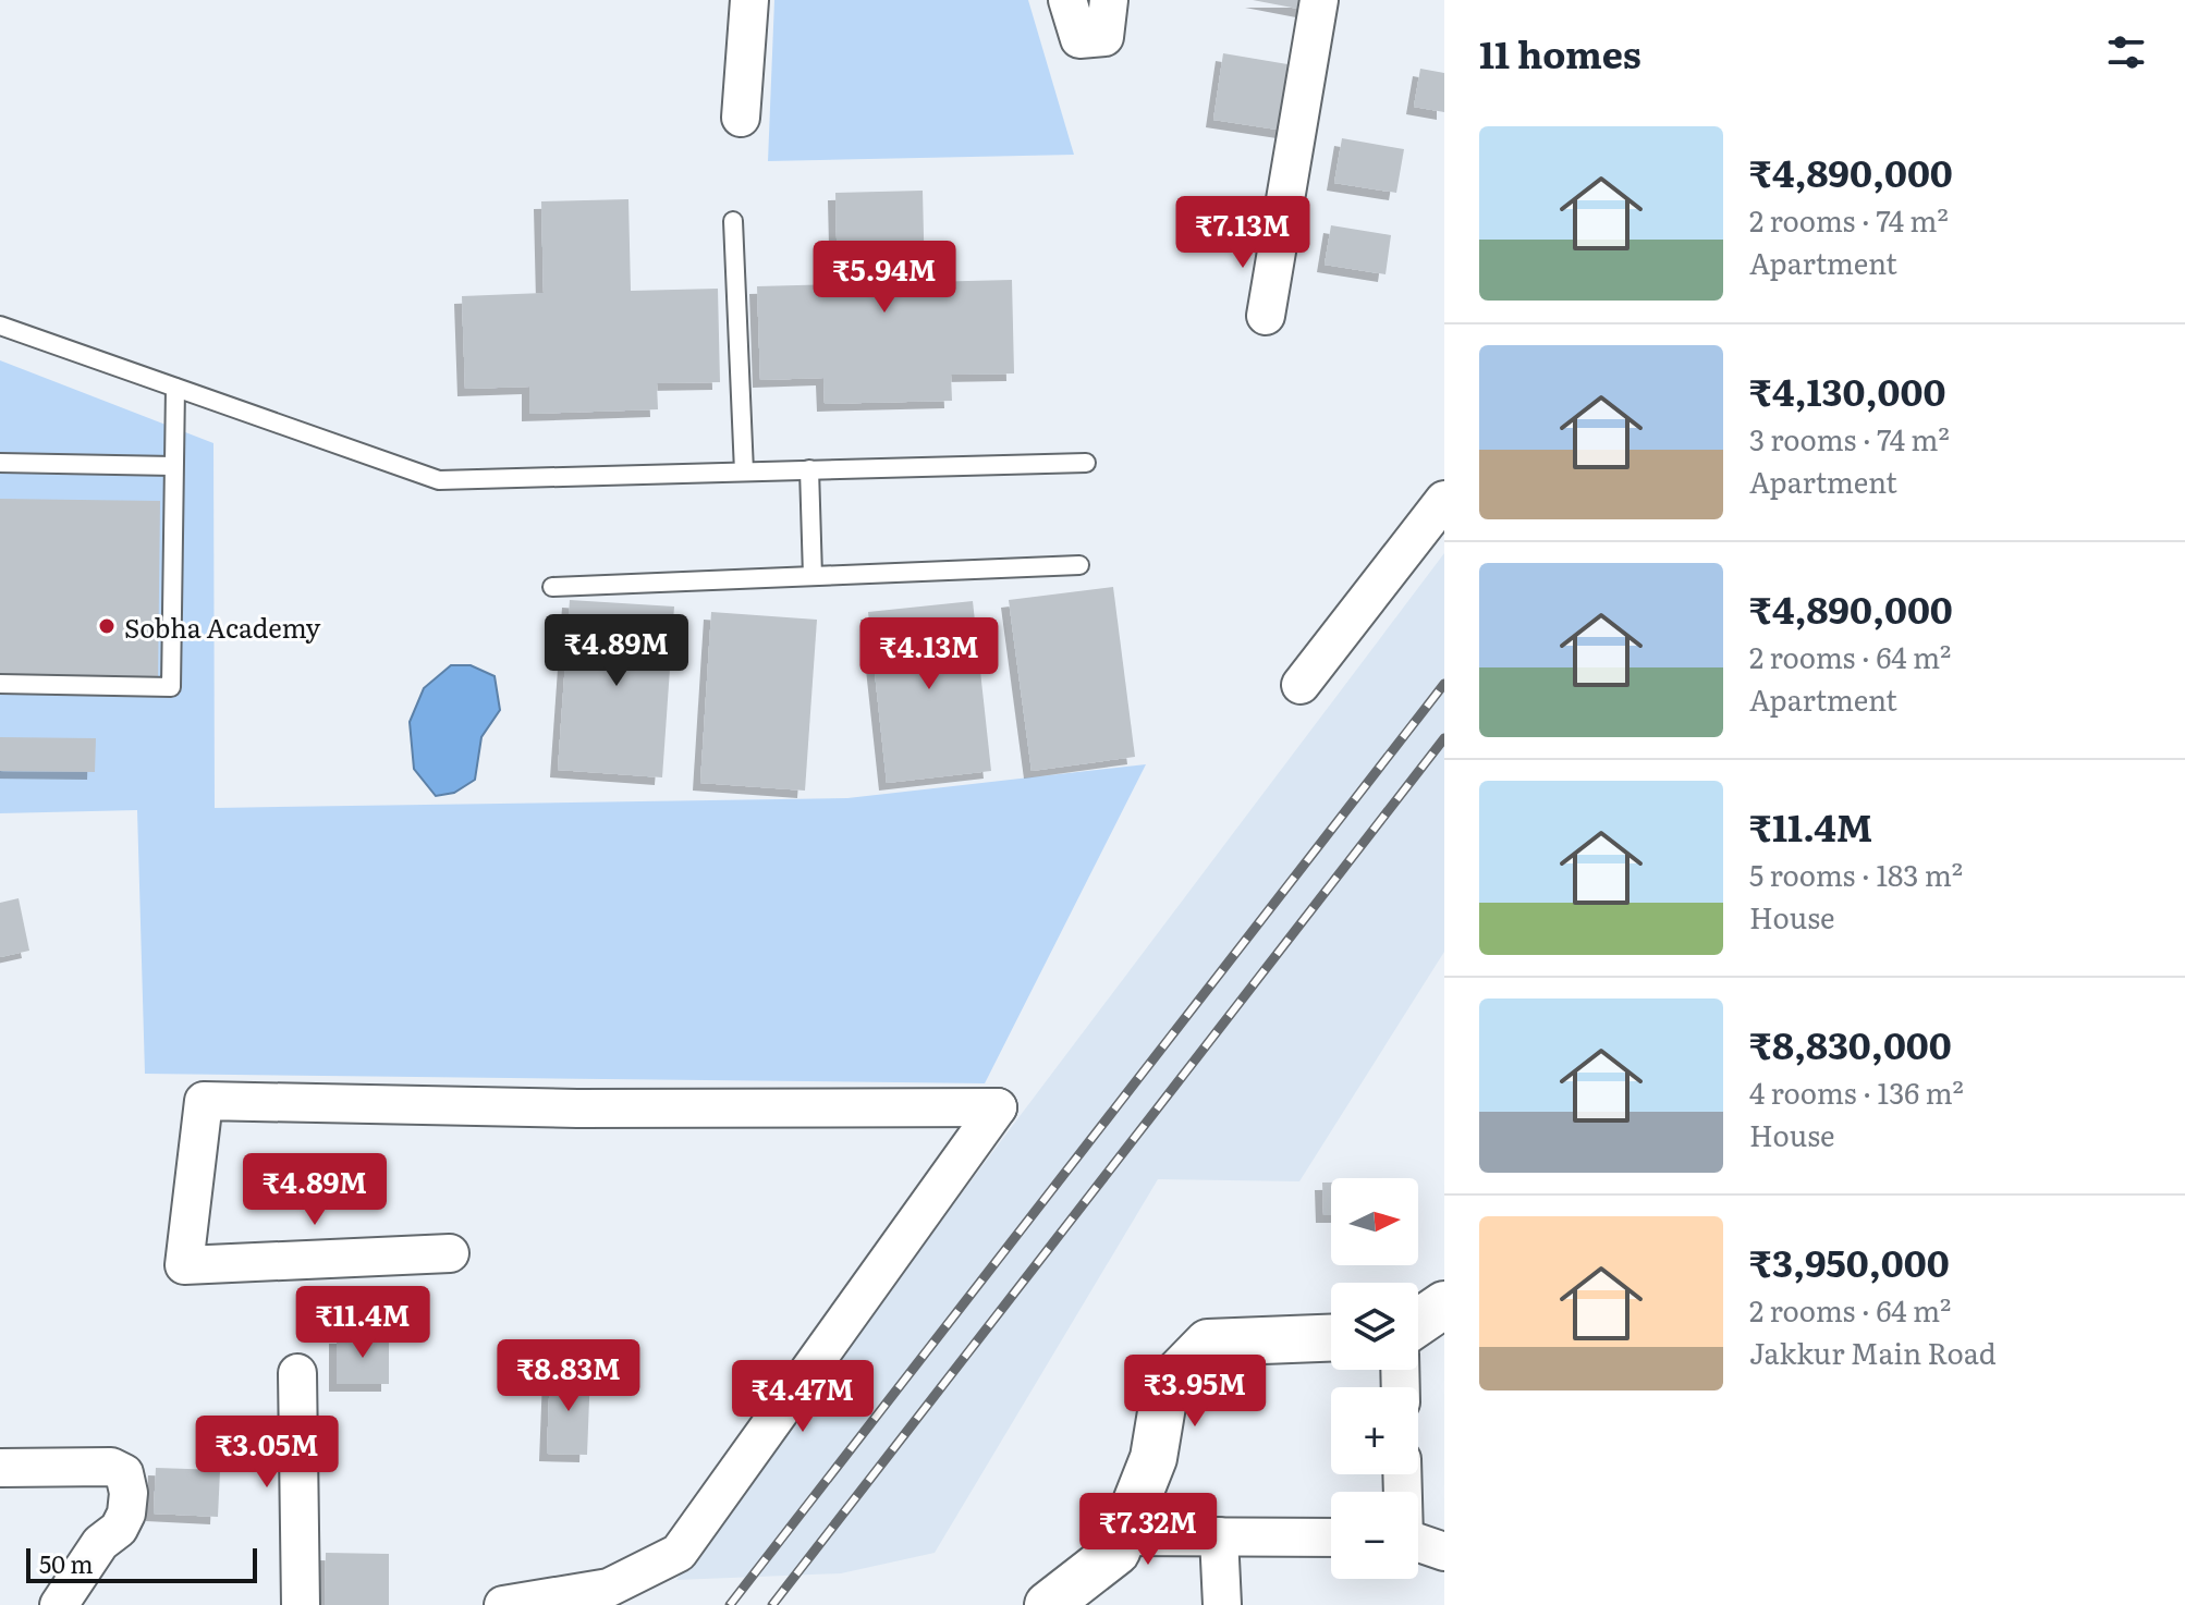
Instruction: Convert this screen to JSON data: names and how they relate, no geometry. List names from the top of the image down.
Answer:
{
  "places": ["Sobha Academy"],
  "scale_bar": "50 m",
  "north": "right",
  "page": {
    "heading": "11 homes",
    "list": [
      {
        "name": "₹4,890,000",
        "note": "2 rooms · 74 m² · Apartment"
      },
      {
        "name": "₹4,130,000",
        "note": "3 rooms · 74 m² · Apartment"
      },
      {
        "name": "₹4,890,000",
        "note": "2 rooms · 64 m² · Apartment"
      },
      {
        "name": "₹11.4M",
        "note": "5 rooms · 183 m² · House"
      },
      {
        "name": "₹8,830,000",
        "note": "4 rooms · 136 m² · House"
      },
      {
        "name": "₹3,950,000",
        "note": "2 rooms · 64 m² · Jakkur Main Road"
      }
    ],
    "price": [
      "₹7.13M",
      "₹5.94M",
      "₹4.89M",
      "₹4.13M",
      "₹4.89M",
      "₹11.4M",
      "₹8.83M",
      "₹3.95M",
      "₹4.47M",
      "₹3.05M",
      "₹7.32M"
    ],
    "map_buttons": ["+", "−"],
    "scale": "50 m"
  }
}
